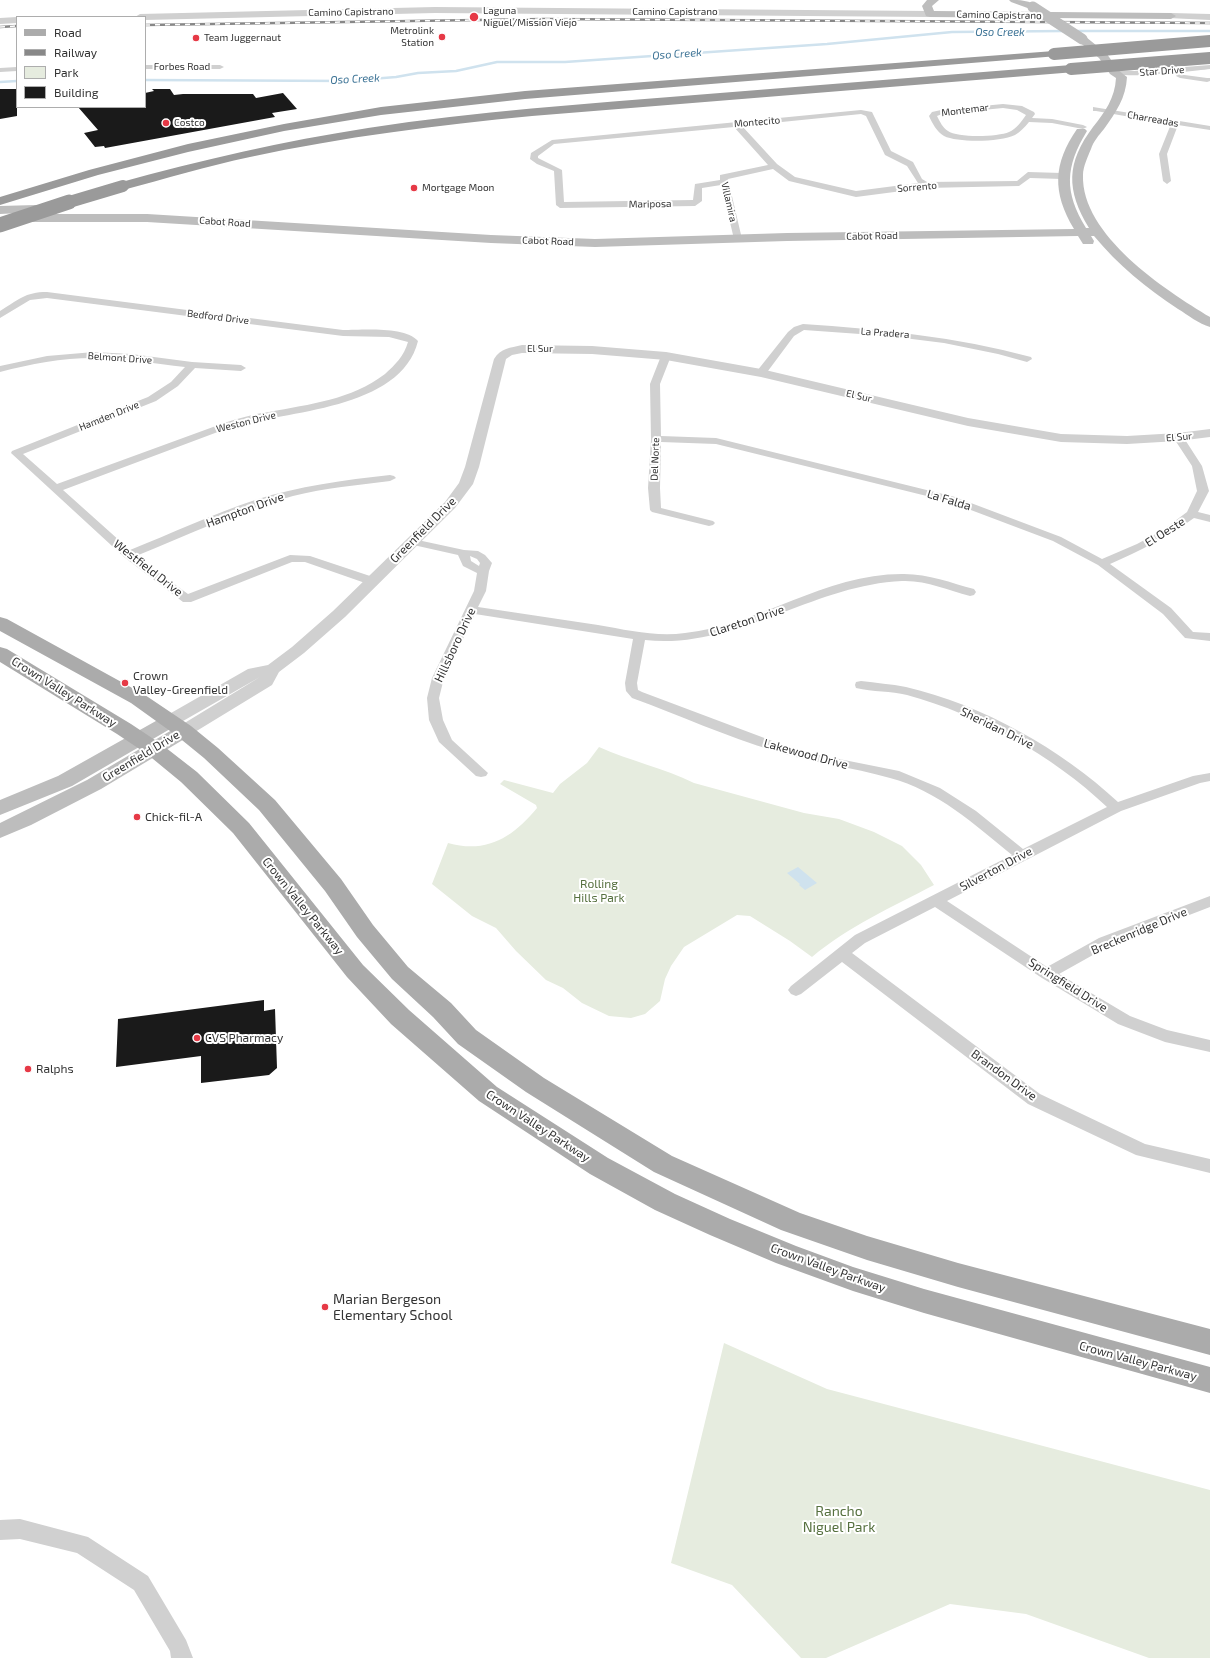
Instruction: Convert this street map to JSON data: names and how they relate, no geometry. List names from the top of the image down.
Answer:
{
  "streets": {
    "main road": [
      "Camino Capistrano",
      "Cabot Road",
      "Greenfield Drive",
      "Crown Valley Parkway"
    ],
    "street": [
      "Forbes Road",
      "Star Drive",
      "Montemar",
      "Charreadas",
      "Montecito",
      "Sorrento",
      "Villamira",
      "Mariposa",
      "Bedford Drive",
      "La Pradera",
      "El Sur",
      "Belmont Drive",
      "Hamden Drive",
      "Weston Drive",
      "Del Norte",
      "La Falda",
      "Hampton Drive",
      "El Oeste",
      "Westfield Drive",
      "Clareton Drive",
      "Hillsboro Drive",
      "Sheridan Drive",
      "Lakewood Drive",
      "Silverton Drive",
      "Breckenridge Drive",
      "Springfield Drive",
      "Brandon Drive"
    ]
  },
  "crossings": [
    ["Montecito", "Sorrento"],
    ["Montecito", "Mariposa"],
    ["Sorrento", "Villamira"],
    ["Villamira", "Mariposa"],
    ["Villamira", "Cabot Road"],
    ["Bedford Drive", "Weston Drive"],
    ["La Pradera", "El Sur"],
    ["El Sur", "Del Norte"],
    ["El Sur", "Greenfield Drive"],
    ["El Sur", "El Oeste"],
    ["Belmont Drive", "Hamden Drive"],
    ["Hamden Drive", "Westfield Drive"],
    ["Weston Drive", "Westfield Drive"],
    ["Del Norte", "La Falda"],
    ["La Falda", "El Oeste"],
    ["Hampton Drive", "Westfield Drive"],
    ["Greenfield Drive", "Westfield Drive"],
    ["Greenfield Drive", "Hillsboro Drive"],
    ["Greenfield Drive", "Crown Valley Parkway"],
    ["Clareton Drive", "Hillsboro Drive"],
    ["Clareton Drive", "Lakewood Drive"],
    ["Sheridan Drive", "Silverton Drive"],
    ["Lakewood Drive", "Silverton Drive"],
    ["Silverton Drive", "Springfield Drive"],
    ["Silverton Drive", "Brandon Drive"],
    ["Breckenridge Drive", "Springfield Drive"]
  ],
  "water": ["Oso Creek"],
  "parks": ["Rolling Hills Park", "Rancho Niguel Park"],
  "places": [
    "Laguna Niguel/Mission Viejo",
    "Metrolink Station",
    "Team Juggernaut",
    "Costco",
    "Mortgage Moon",
    "Crown Valley-Greenfield",
    "Chick-fil-A",
    "CVS Pharmacy",
    "Ralphs",
    "Marian Bergeson Elementary School"
  ],
  "legend": [
    "Road",
    "Railway",
    "Park",
    "Building"
  ]
}
